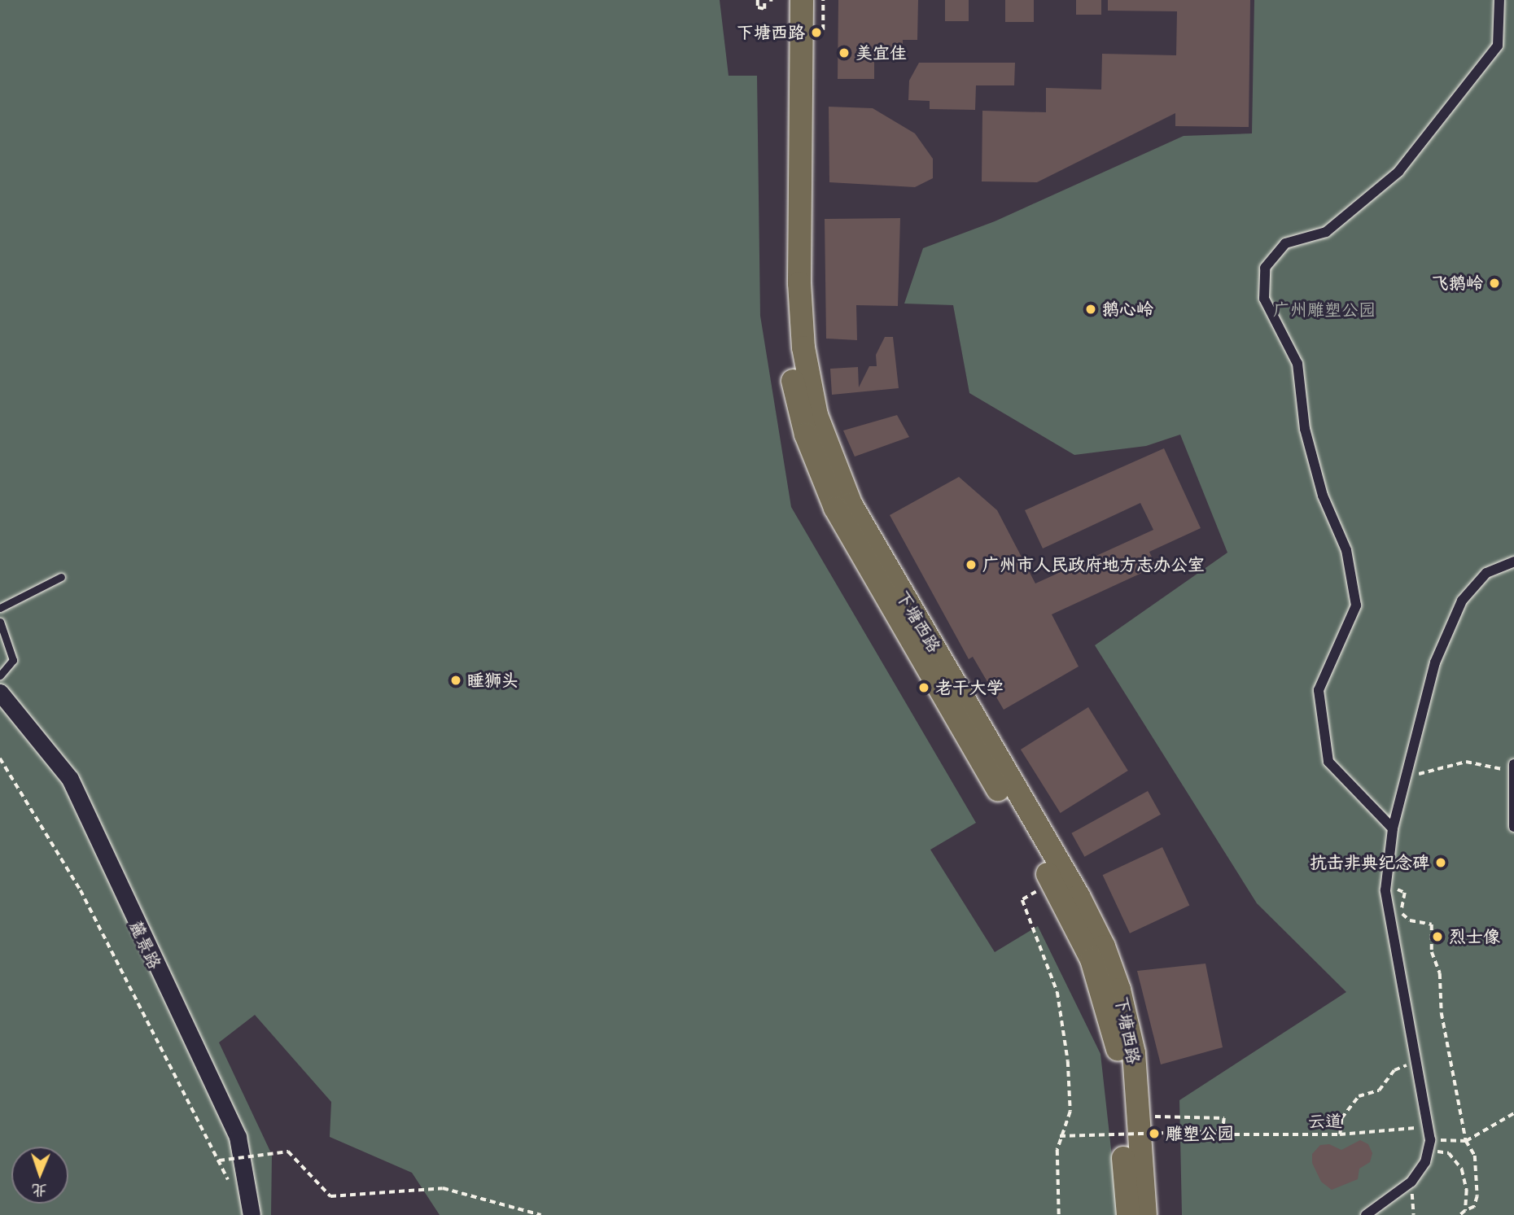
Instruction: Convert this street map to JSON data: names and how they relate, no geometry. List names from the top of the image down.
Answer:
{
  "streets": {
    "highway": ["下塘西路"],
    "street": ["麓景路"],
    "path": ["云道"]
  },
  "parks": ["广州雕塑公园"],
  "places": [
    "下塘西路",
    "美宜佳",
    "飞鹅岭",
    "鹅心岭",
    "广州市人民政府地方志办公室",
    "睡狮头",
    "老干大学",
    "抗击非典纪念碑",
    "烈士像",
    "雕塑公园"
  ],
  "north": "bottom"
}
